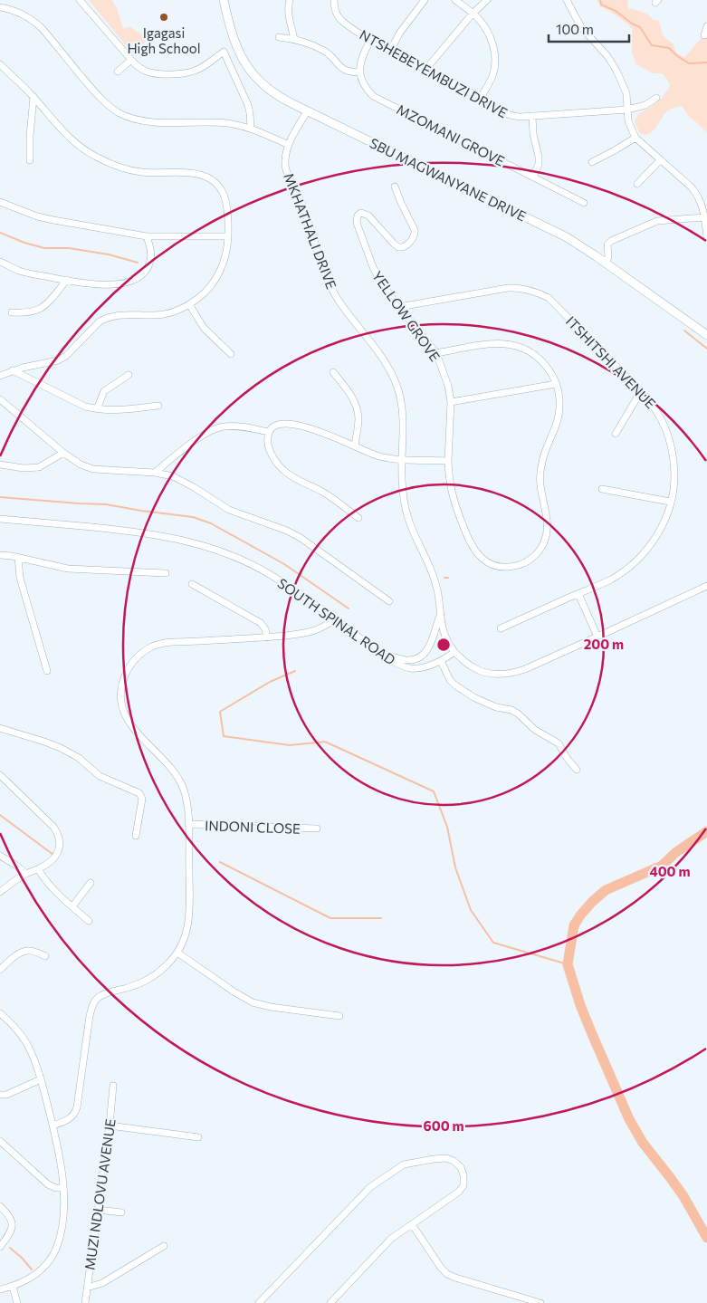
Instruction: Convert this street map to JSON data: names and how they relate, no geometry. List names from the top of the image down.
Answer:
{
  "streets": {
    "main road": ["SBU MAGWANYANE DRIVE"],
    "street": [
      "NTSHEBEYEMBUZI DRIVE",
      "MZOMANI GROVE",
      "MKHATHALI DRIVE",
      "YELLOW GROVE",
      "ITSHITSHI AVENUE",
      "SOUTH SPINAL ROAD",
      "INDONI CLOSE",
      "MUZI NDLOVU AVENUE"
    ]
  },
  "crossings": [
    ["SBU MAGWANYANE DRIVE", "MKHATHALI DRIVE"],
    ["MKHATHALI DRIVE", "SOUTH SPINAL ROAD"],
    ["YELLOW GROVE", "ITSHITSHI AVENUE"]
  ],
  "places": ["Igagasi High School"],
  "scale_bar": "100 m",
  "rings": ["200 m", "400 m", "600 m"]
}
